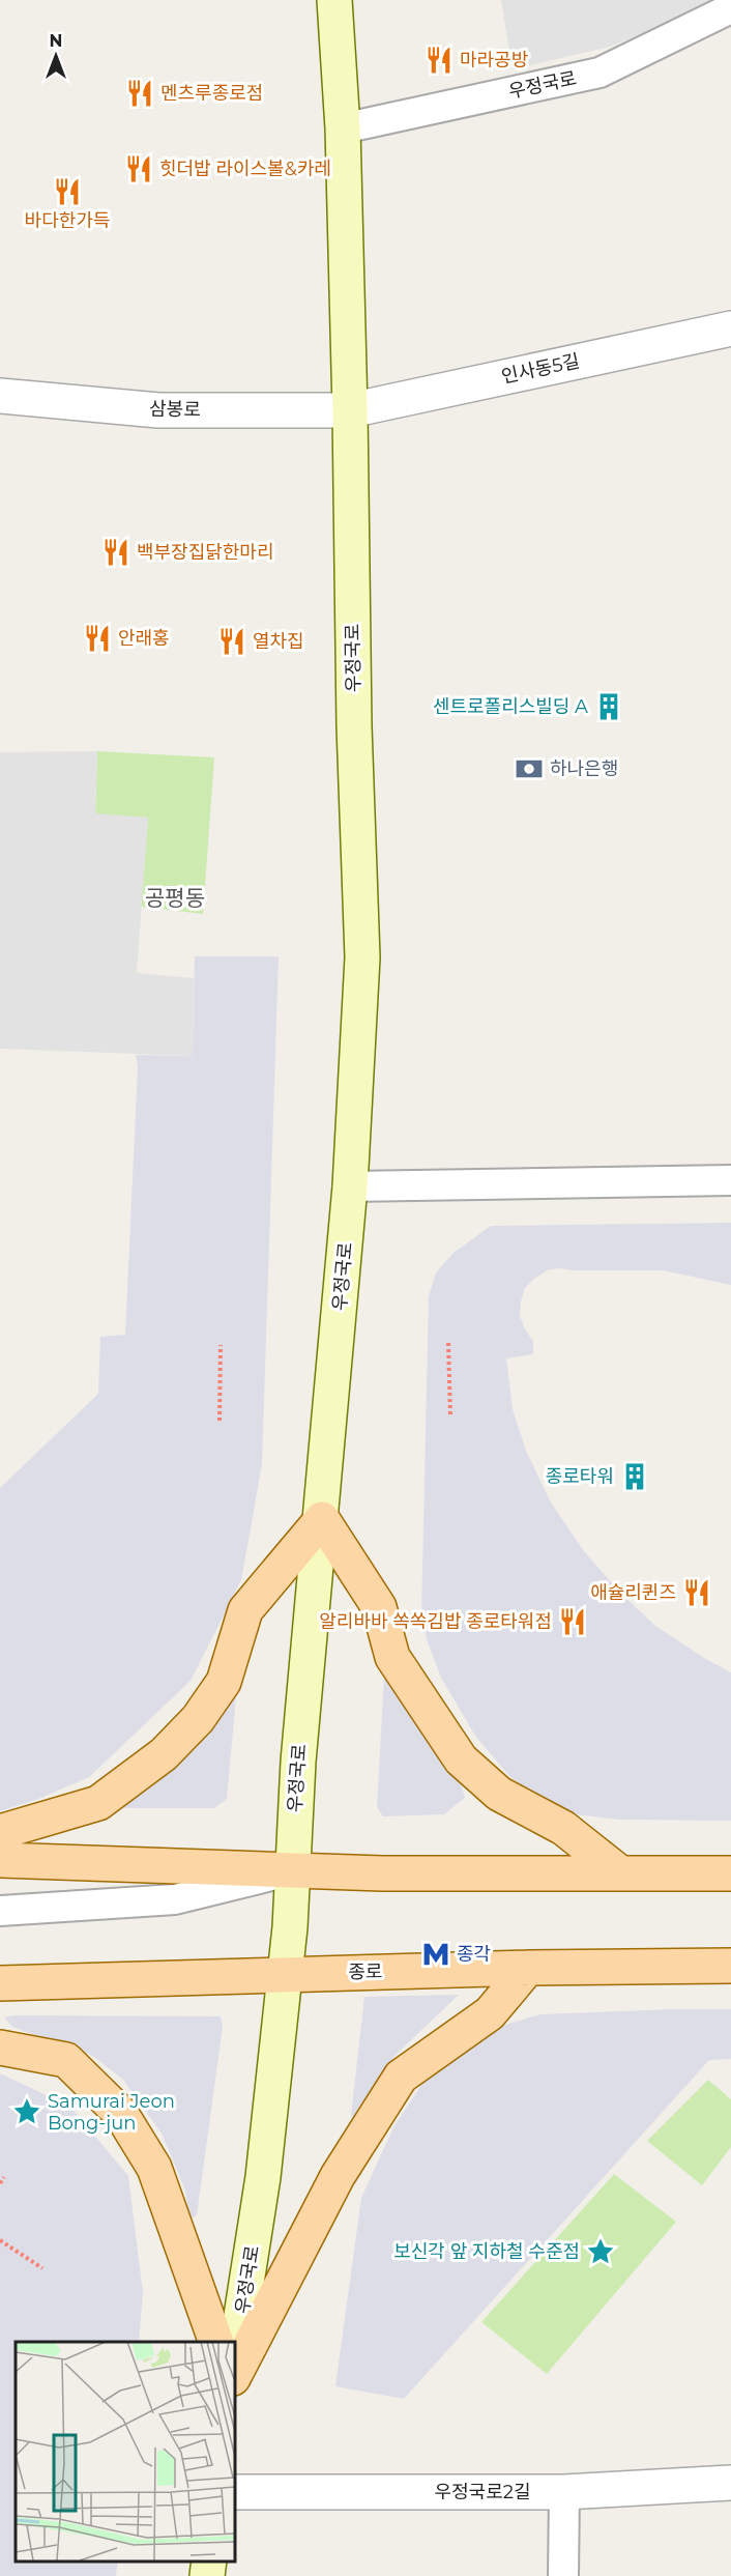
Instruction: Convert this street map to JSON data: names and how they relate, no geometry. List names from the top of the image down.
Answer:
{
  "streets": {
    "main road": ["우정국로", "종로"],
    "street": ["인사동5길", "삼봉로", "우정국로2길"]
  },
  "crossings": [
    ["우정국로", "인사동5길"],
    ["우정국로", "삼봉로"],
    ["우정국로", "종로"],
    ["인사동5길", "삼봉로"]
  ],
  "districts": ["공평동"],
  "places": {
    "restaurant": [
      "마라공방",
      "멘츠루종로점",
      "힛더밥 라이스볼&카레",
      "바다한가득",
      "백부장집닭한마리",
      "안래홍",
      "열차집",
      "애슐리퀸즈",
      "알리바바 쏙쏙김밥 종로타워점"
    ],
    "building": ["센트로폴리스빌딩 A", "종로타워"],
    "bank": ["하나은행"],
    "metro station": ["종각"],
    "place": ["Samurai Jeon Bong-jun", "보신각 앞 지하철 수준점"]
  },
  "north": "top"
}
